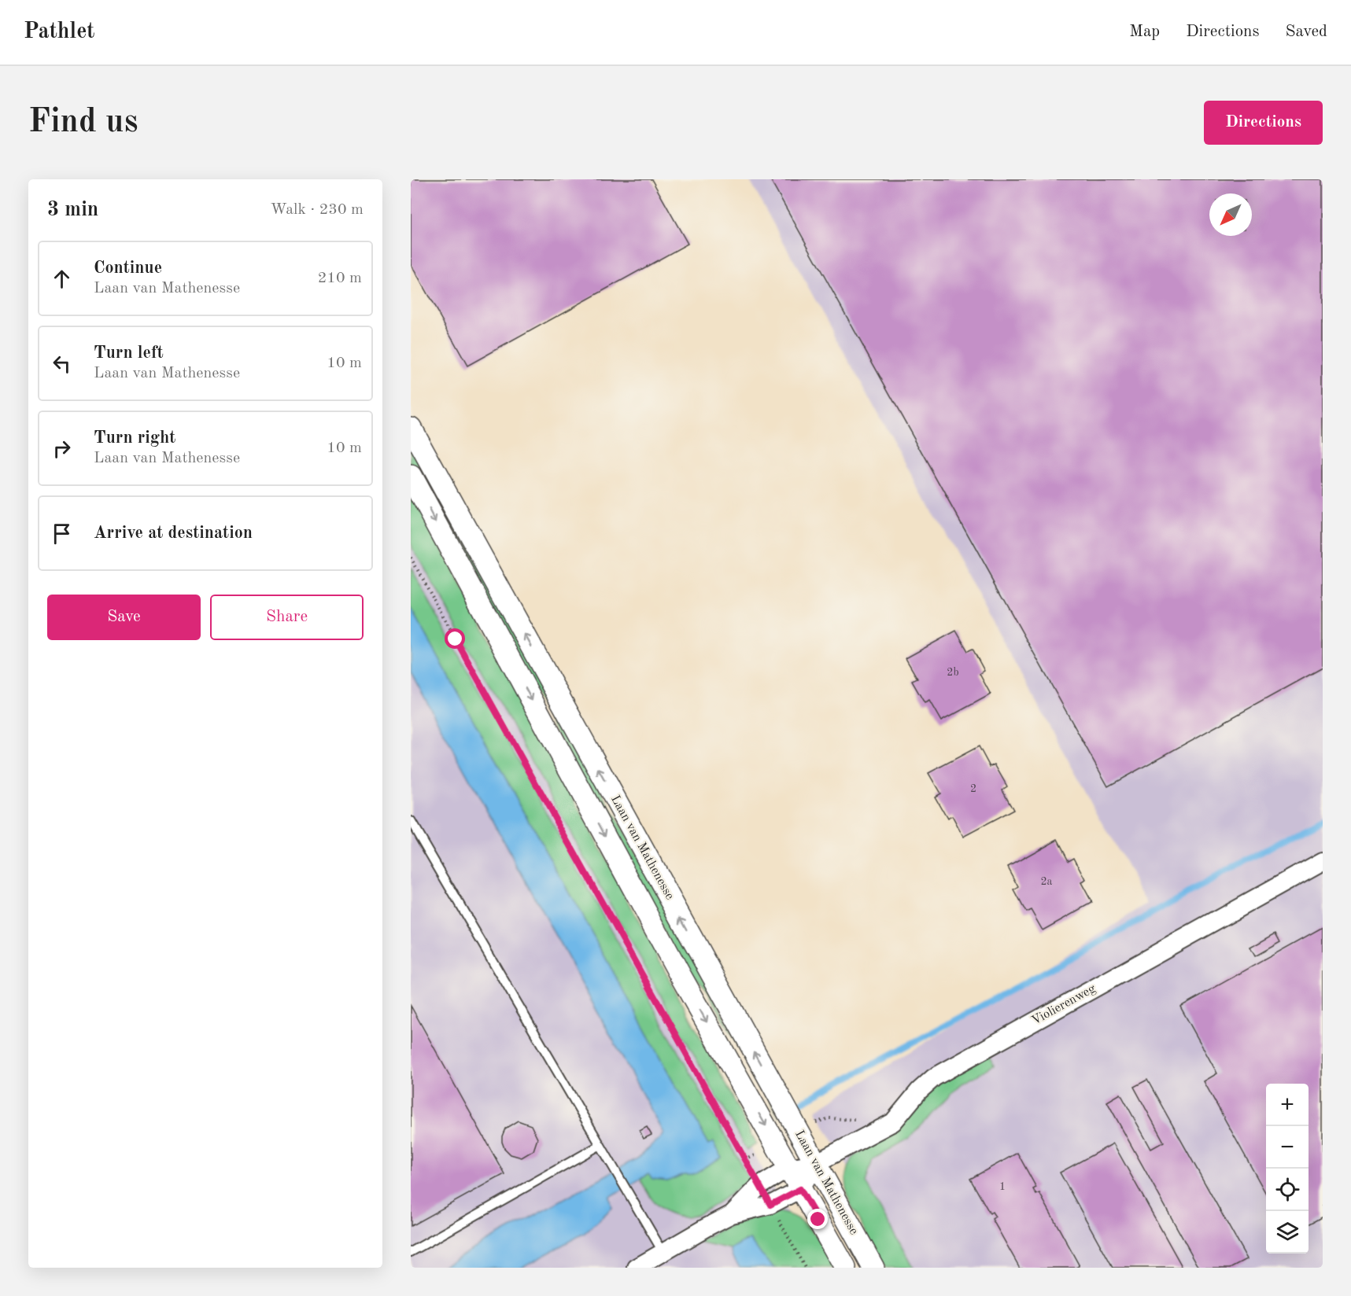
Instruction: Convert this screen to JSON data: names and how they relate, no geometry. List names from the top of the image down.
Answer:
{
  "streets": {
    "street": ["Laan van Mathenesse", "Violierenweg"]
  },
  "crossings": [
    ["Laan van Mathenesse", "Violierenweg"]
  ],
  "house_numbers": [
    "2b",
    "2",
    "2a",
    "1"
  ],
  "north": "bottom left",
  "page": {
    "header": "Pathlet",
    "nav": ["Map", "Directions", "Saved"],
    "buttons": [
      "Directions",
      ["Save", "Share"]
    ],
    "title": "Find us",
    "heading": ["3 min", "Walk · 230 m"],
    "list": [
      ["Continue", "Laan van Mathenesse", "210 m"],
      ["Turn left", "Laan van Mathenesse", "10 m"],
      ["Turn right", "Laan van Mathenesse", "10 m"],
      "Arrive at destination"
    ],
    "map_buttons": ["+", "−"]
  }
}
